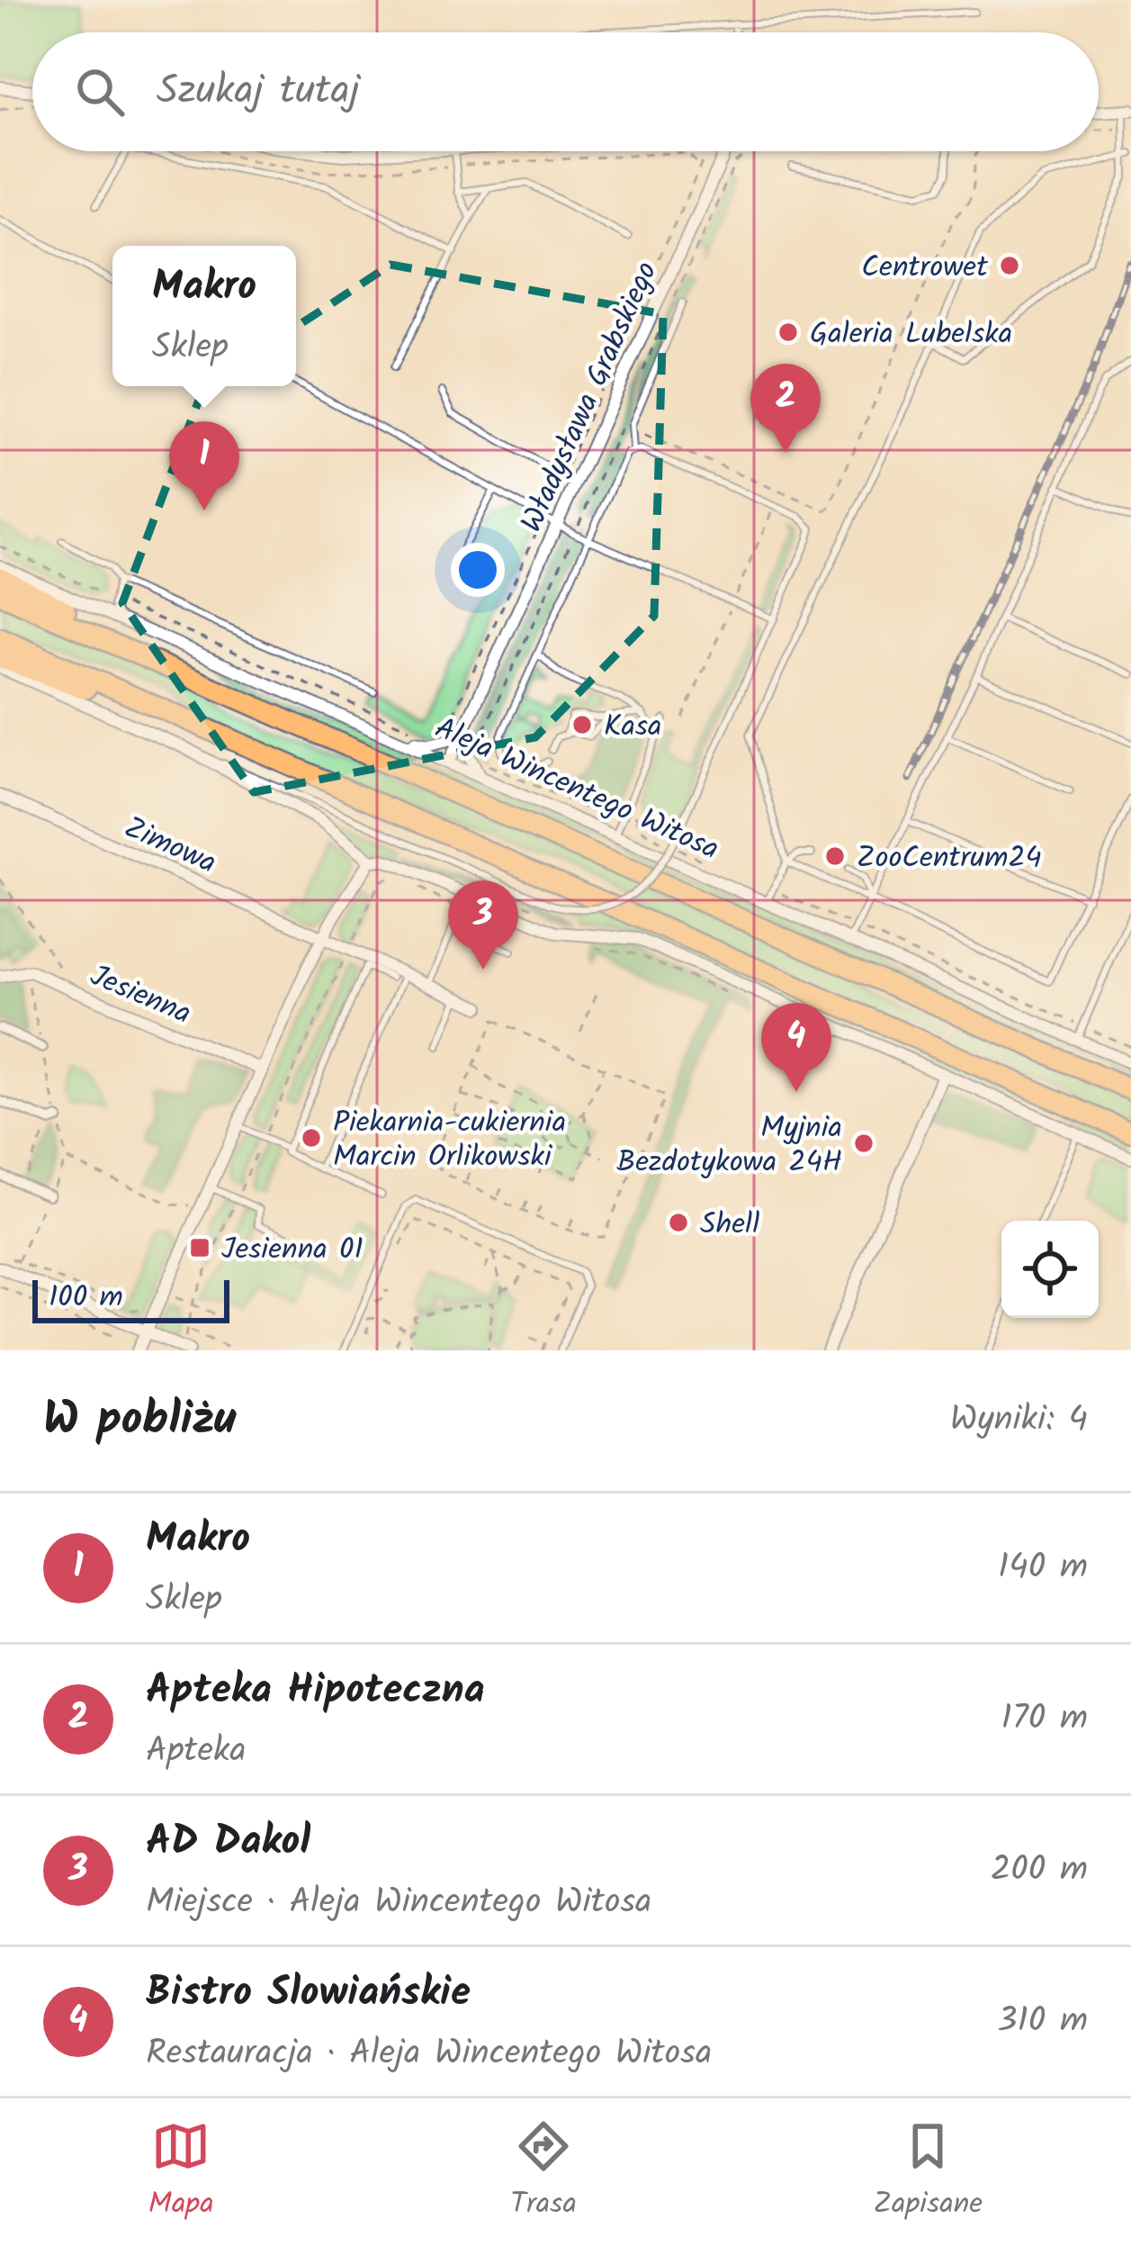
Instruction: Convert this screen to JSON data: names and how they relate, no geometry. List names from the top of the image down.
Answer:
{
  "streets": {
    "main road": ["Aleja Wincentego Witosa"],
    "street": ["Władysława Grabskiego", "Zimowa", "Jesienna"]
  },
  "crossings": [
    ["Władysława Grabskiego", "Aleja Wincentego Witosa"]
  ],
  "places": {
    "other": [
      "Centrowet",
      "Galeria Lubelska",
      "Kasa",
      "ZooCentrum24",
      "Piekarnia-cukiernia Marcin Orlikowski",
      "Myjnia Bezdotykowa 24H",
      "Shell"
    ],
    "transit": ["Jesienna 01"]
  },
  "scale_bar": "100 m",
  "page": {
    "search": "Szukaj tutaj",
    "popup": ["Makro", "Sklep"],
    "pins": [
      "2",
      "1",
      "3",
      "4"
    ],
    "scale": "100 m",
    "heading": ["W pobliżu", "Wyniki: 4"],
    "list": [
      {
        "mark": "1",
        "name": "Makro",
        "note": "Sklep",
        "value": "140 m"
      },
      {
        "mark": "2",
        "name": "Apteka Hipoteczna",
        "note": "Apteka",
        "value": "170 m"
      },
      {
        "mark": "3",
        "name": "AD Dakol",
        "note": "Miejsce · Aleja Wincentego Witosa",
        "value": "200 m"
      },
      {
        "mark": "4",
        "name": "Bistro Slowiańskie",
        "note": "Restauracja · Aleja Wincentego Witosa",
        "value": "310 m"
      }
    ],
    "nav": ["Mapa", "Trasa", "Zapisane"]
  }
}
